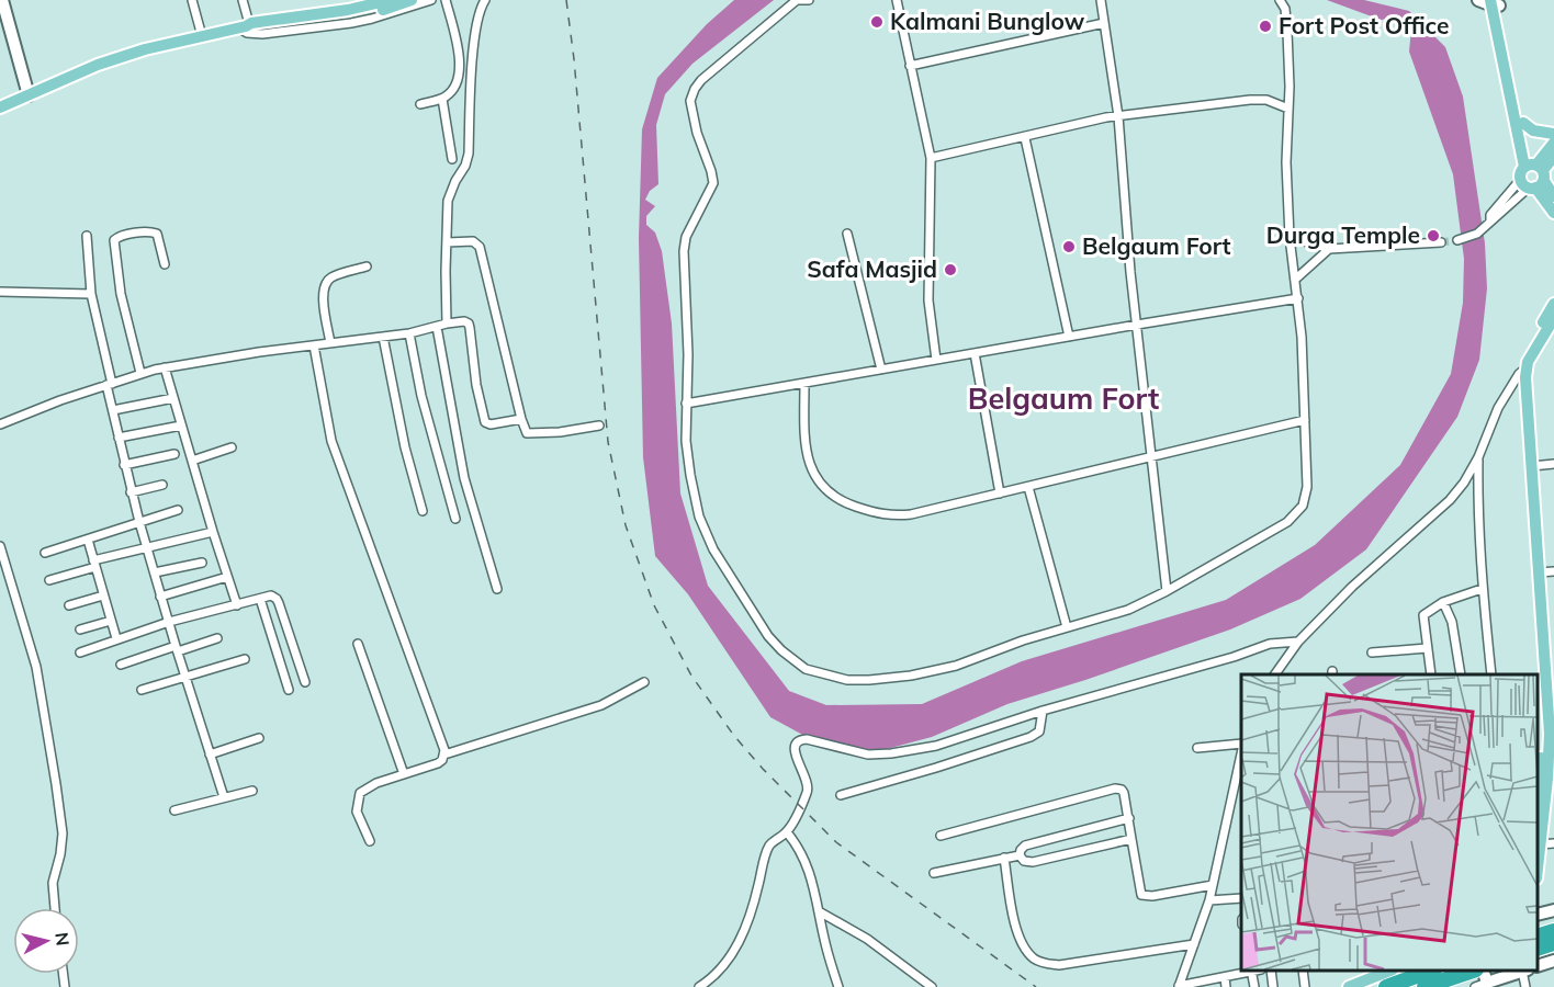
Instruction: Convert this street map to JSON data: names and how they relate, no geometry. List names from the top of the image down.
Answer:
{
  "districts": ["Belgaum Fort"],
  "places": [
    "Kalmani Bunglow",
    "Fort Post Office",
    "Durga Temple",
    "Belgaum Fort",
    "Safa Masjid"
  ],
  "north": "right"
}
